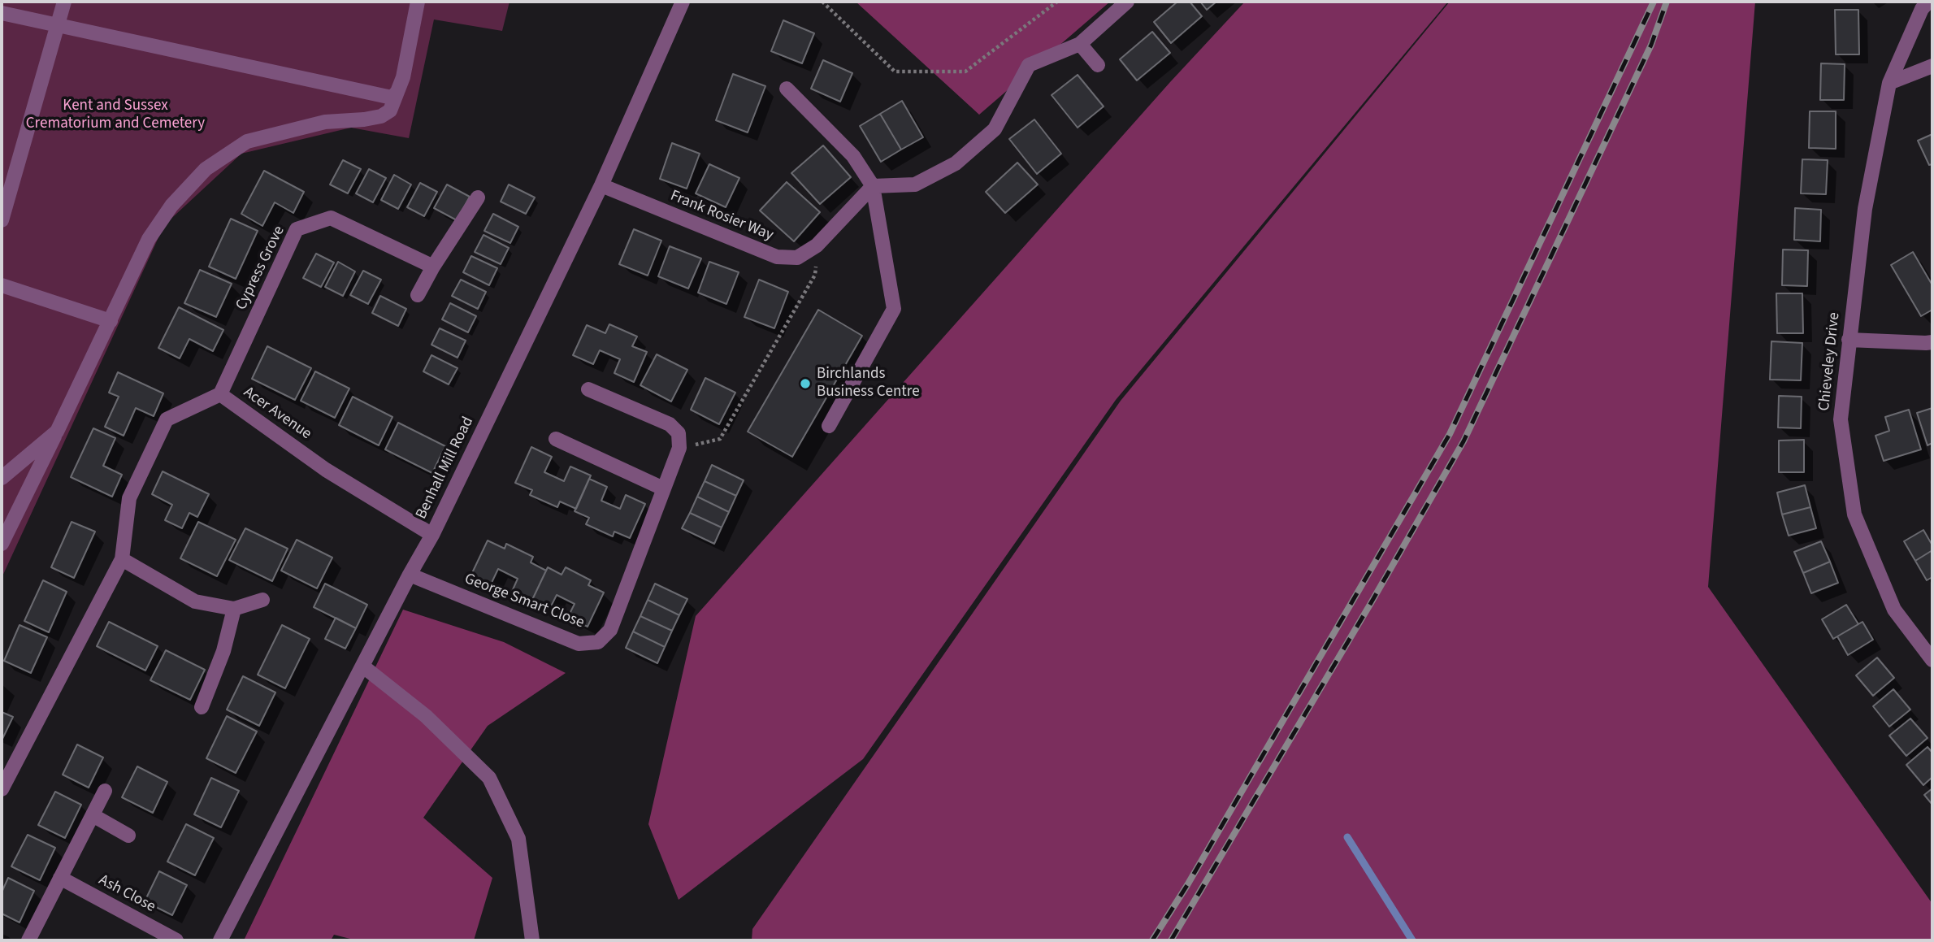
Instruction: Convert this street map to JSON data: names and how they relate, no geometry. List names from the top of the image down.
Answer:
{
  "streets": {
    "street": [
      "Frank Rosier Way",
      "Cypress Grove",
      "Chieveley Drive",
      "Acer Avenue",
      "Benhall Mill Road",
      "George Smart Close",
      "Ash Close"
    ]
  },
  "crossings": [
    ["Frank Rosier Way", "Benhall Mill Road"],
    ["Cypress Grove", "Acer Avenue"],
    ["Acer Avenue", "Benhall Mill Road"],
    ["Benhall Mill Road", "George Smart Close"]
  ],
  "parks": ["Kent and Sussex Crematorium and Cemetery"],
  "places": ["Birchlands Business Centre"]
}
